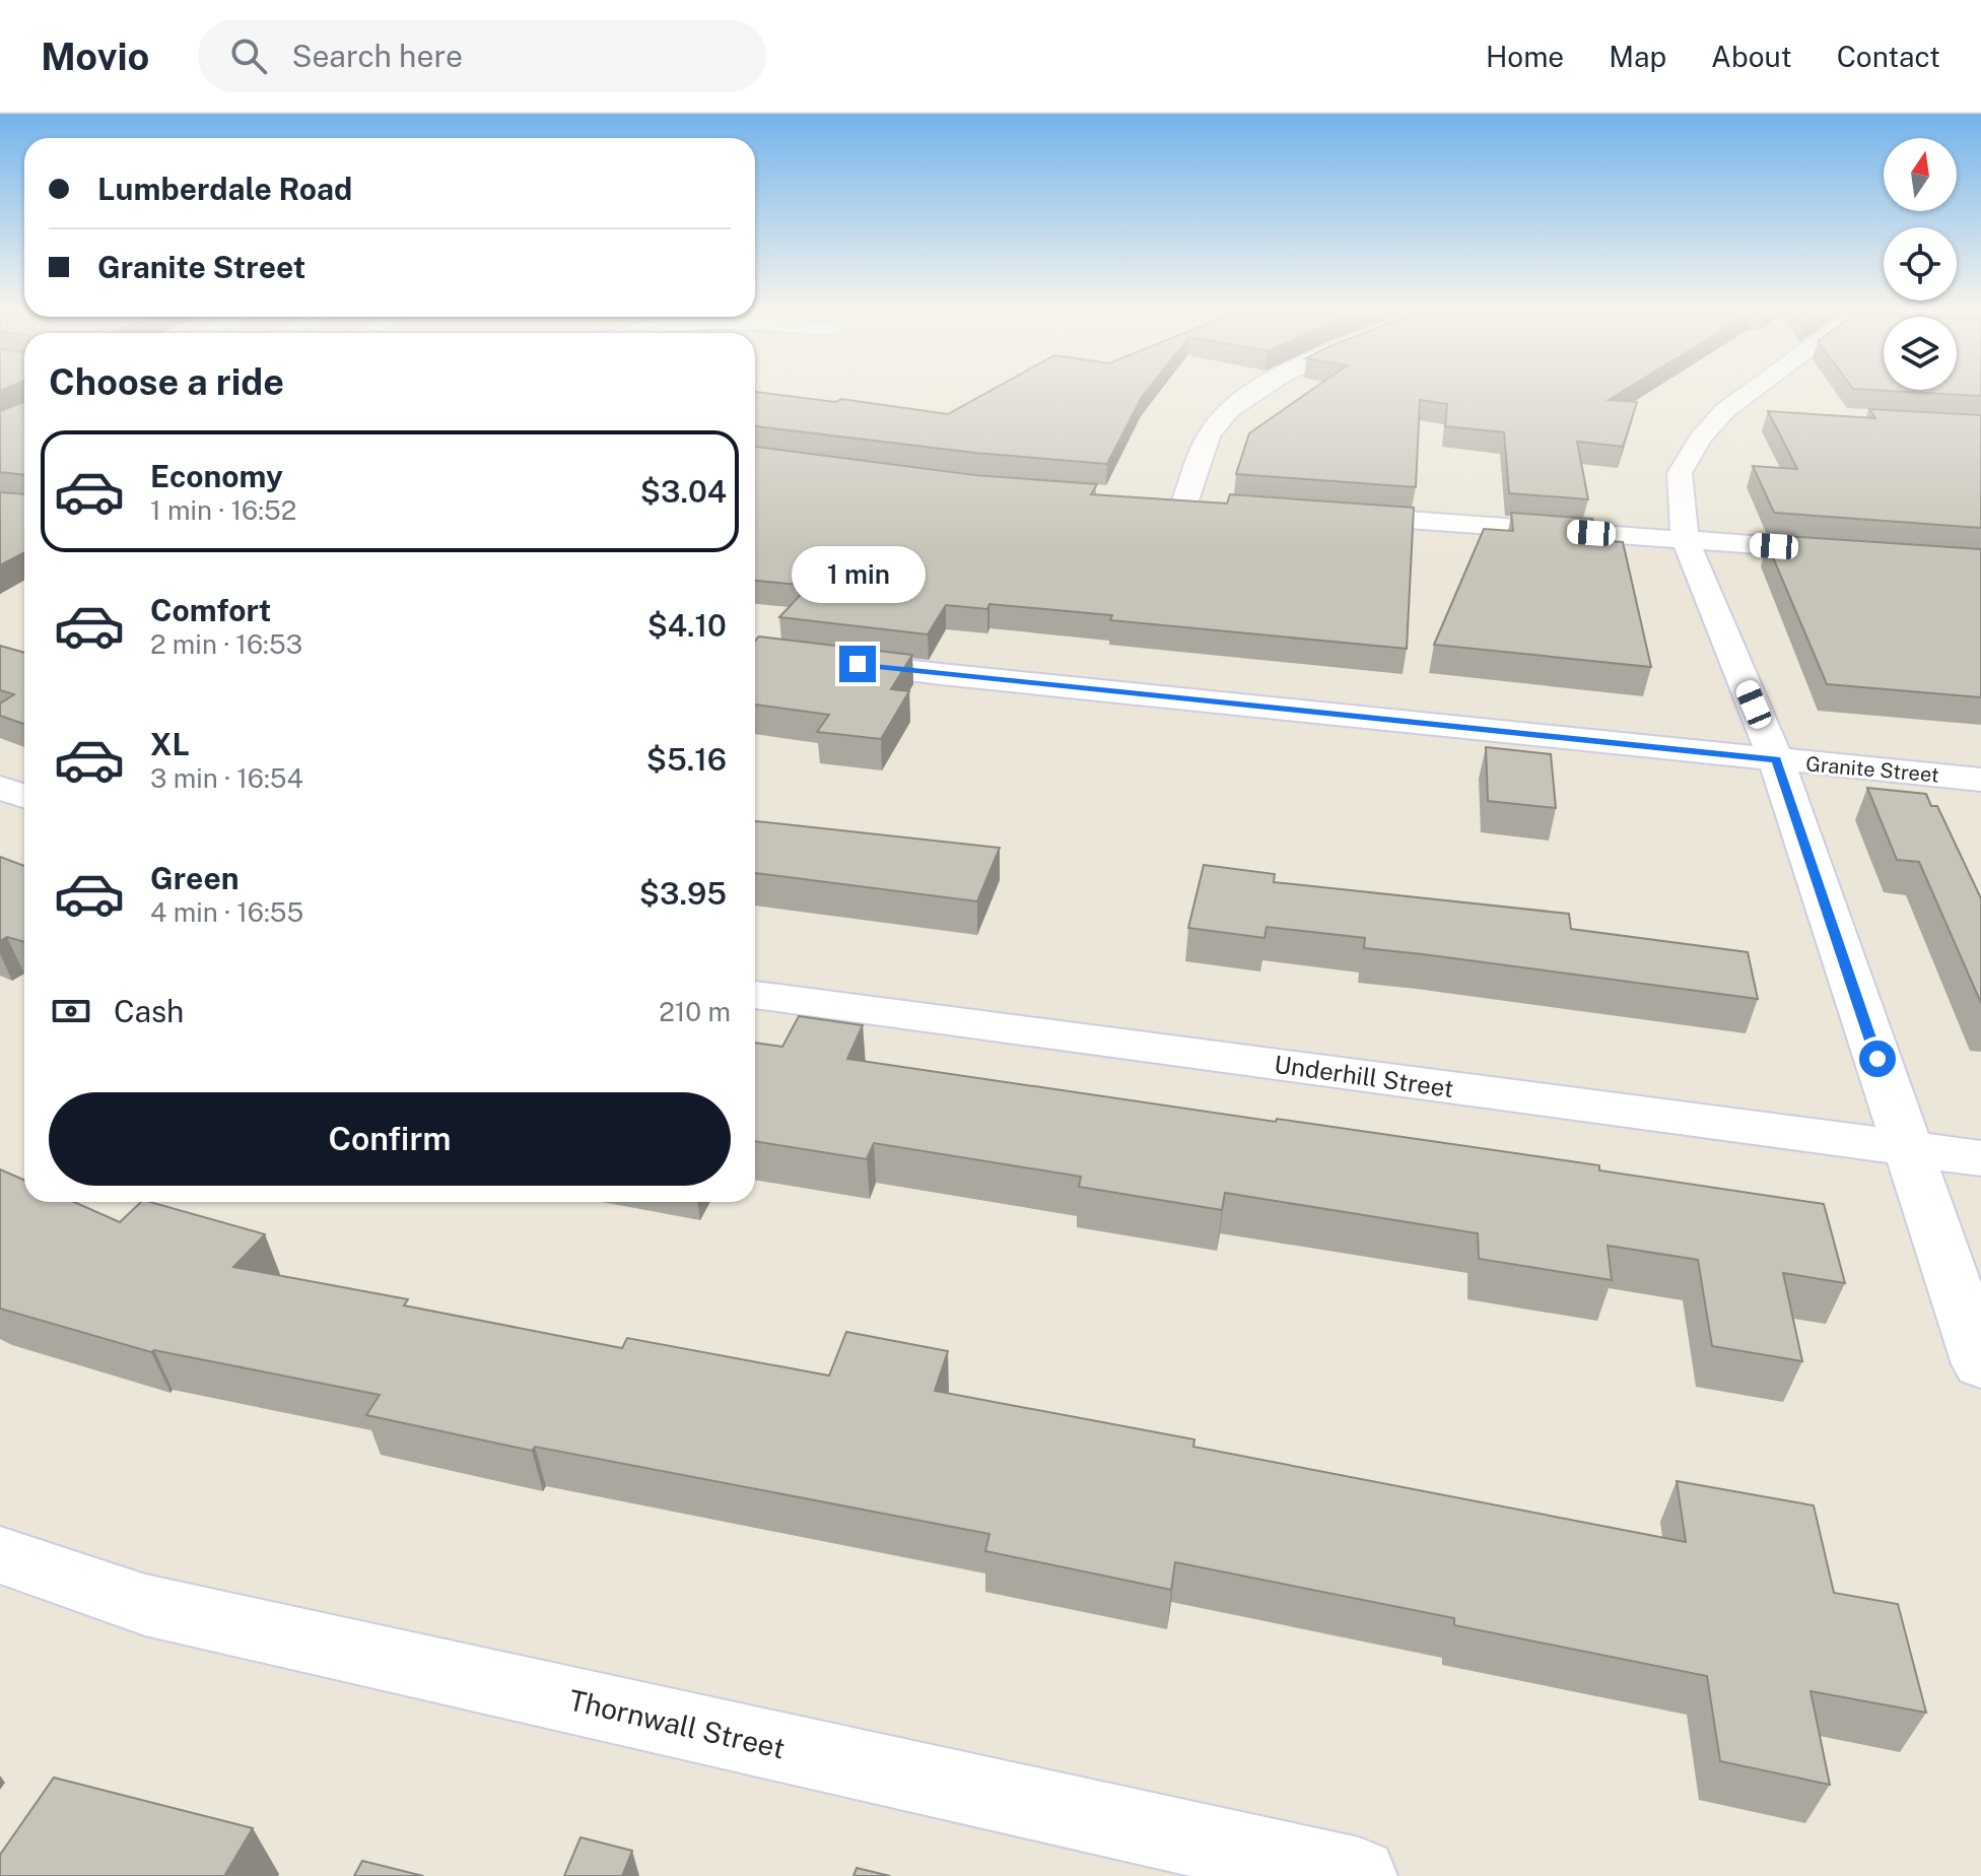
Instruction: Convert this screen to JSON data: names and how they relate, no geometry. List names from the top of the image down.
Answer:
{
  "streets": {
    "street": ["Granite Street", "Underhill Street", "Thornwall Street"]
  },
  "north": "top",
  "page": {
    "header": "Movio",
    "search": "Search here",
    "nav": [
      "Home",
      "Map",
      "About",
      "Contact"
    ],
    "banner": ["Lumberdale Road", "Granite Street"],
    "heading": "Choose a ride",
    "list": [
      {
        "name": "Economy",
        "note": "1 min · 16:52",
        "value": "$3.04"
      },
      {
        "name": "Comfort",
        "note": "2 min · 16:53",
        "value": "$4.10"
      },
      {
        "name": "XL",
        "note": "3 min · 16:54",
        "value": "$5.16"
      },
      {
        "name": "Green",
        "note": "4 min · 16:55",
        "value": "$3.95"
      }
    ],
    "bubble": "1 min",
    "pay": ["Cash", "210 m"],
    "buttons": "Confirm"
  }
}
